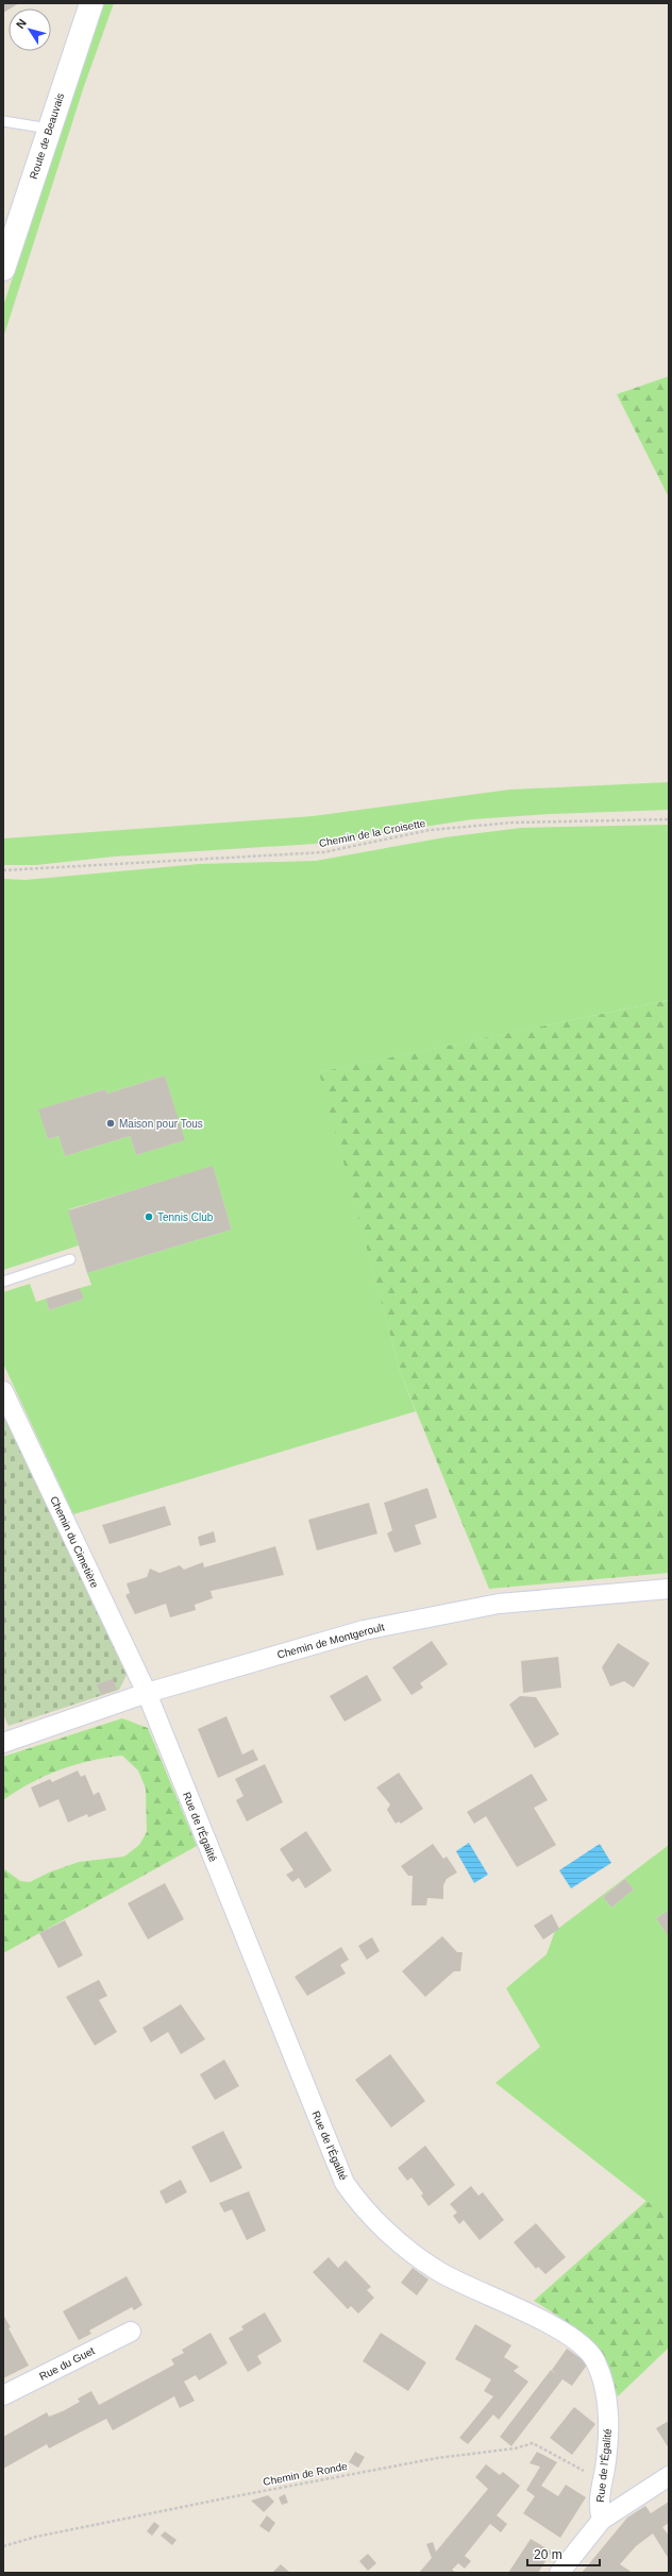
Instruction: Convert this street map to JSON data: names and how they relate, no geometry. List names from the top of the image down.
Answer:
{
  "streets": {
    "main road": ["Route de Beauvais"],
    "street": [
      "Chemin du Cimetière",
      "Chemin de Montgeroult",
      "Rue de l'Égalité",
      "Rue du Guet"
    ],
    "path": ["Chemin de la Croisette", "Chemin de Ronde"]
  },
  "crossings": [
    ["Chemin du Cimetière", "Chemin de Montgeroult"],
    ["Chemin du Cimetière", "Rue de l'Égalité"],
    ["Chemin de Montgeroult", "Rue de l'Égalité"],
    ["Rue de l'Égalité", "Chemin de Ronde"]
  ],
  "places": ["Maison pour Tous", "Tennis Club"],
  "scale_bar": "20 m",
  "north": "top left"
}
